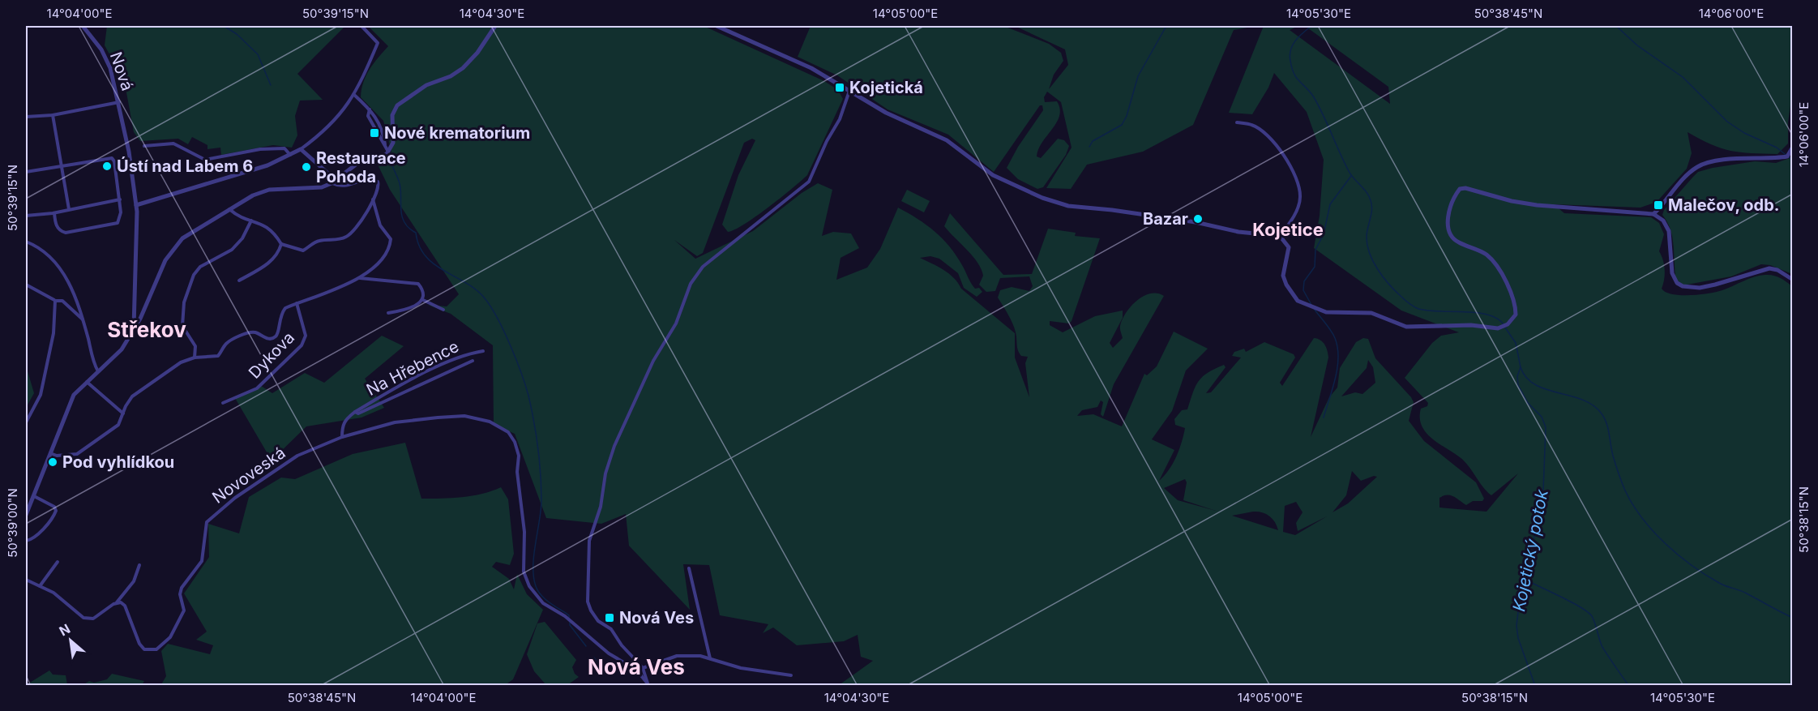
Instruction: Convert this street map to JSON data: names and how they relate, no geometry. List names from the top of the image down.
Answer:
{
  "streets": {
    "street": [
      "Nová",
      "Dykova",
      "Na Hřebence",
      "Novoveská"
    ]
  },
  "crossings": [
    ["Na Hřebence", "Novoveská"]
  ],
  "districts": ["Kojetice", "Střekov", "Nová Ves"],
  "water": ["Kojetický potok"],
  "places": {
    "transit": [
      "Kojetická",
      "Nové krematorium",
      "Malečov, odb.",
      "Nová Ves"
    ],
    "other": [
      "Ústí nad Labem 6",
      "Restaurace Pohoda",
      "Bazar",
      "Pod vyhlídkou"
    ]
  },
  "north": "top left",
  "coordinates": [
    "14°04'00\"E",
    "50°39'15\"N",
    "14°04'30\"E",
    "14°05'00\"E",
    "14°05'30\"E",
    "50°38'45\"N",
    "14°06'00\"E",
    "50°38'15\"N",
    "50°39'00\"N"
  ]
}
